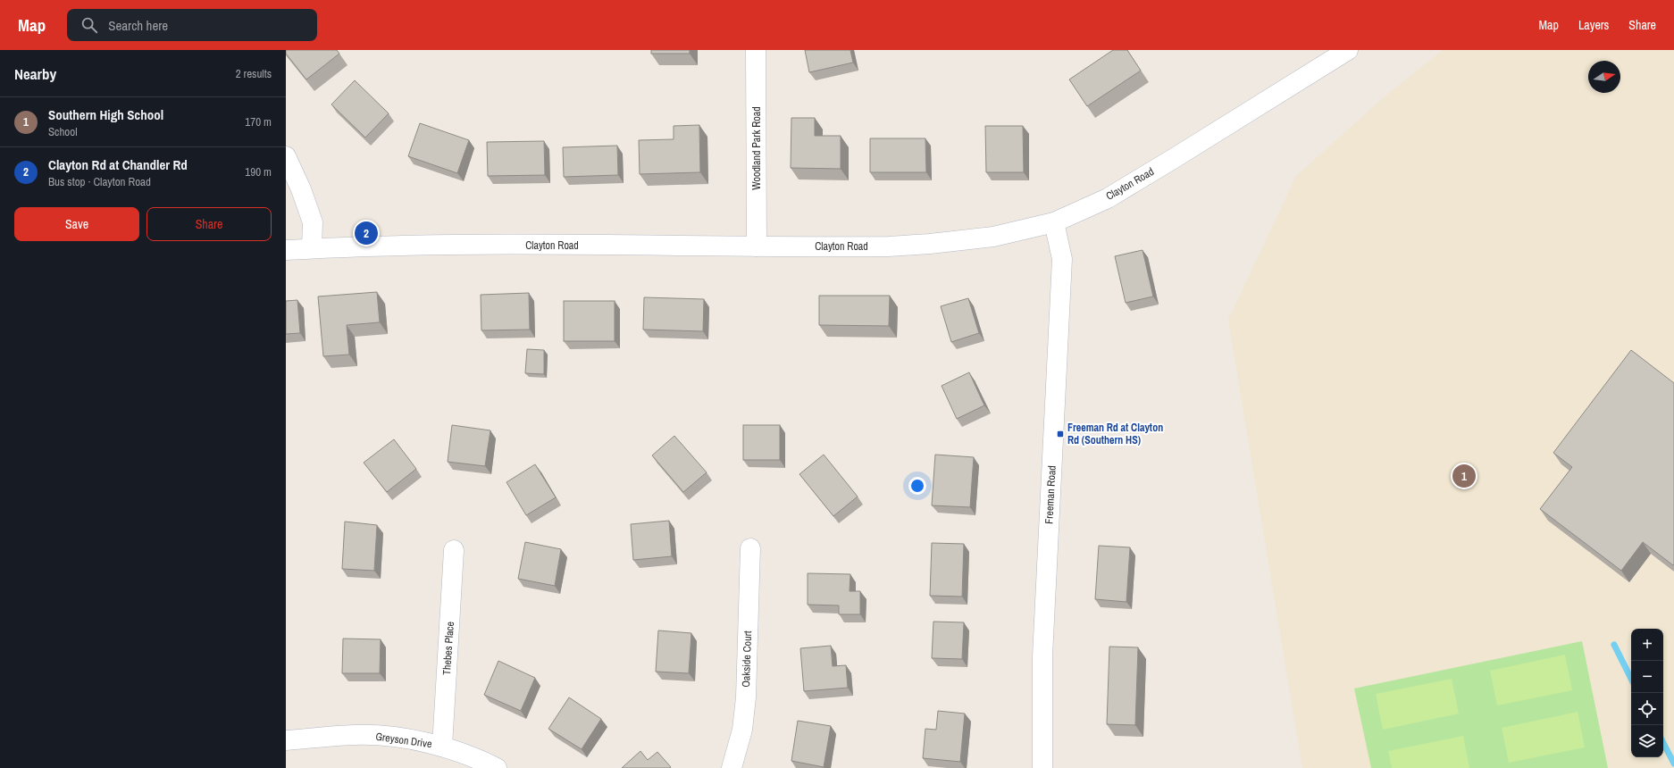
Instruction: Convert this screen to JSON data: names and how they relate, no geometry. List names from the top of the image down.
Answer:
{
  "streets": {
    "street": [
      "Woodland Park Road",
      "Clayton Road",
      "Freeman Road",
      "Thebes Place",
      "Oakside Court",
      "Greyson Drive"
    ]
  },
  "crossings": [
    ["Woodland Park Road", "Clayton Road"],
    ["Clayton Road", "Freeman Road"],
    ["Thebes Place", "Greyson Drive"]
  ],
  "places": {
    "transit": ["Freeman Rd at Clayton Rd (Southern HS)"]
  },
  "north": "right",
  "page": {
    "header": "Map",
    "search": "Search here",
    "nav": ["Map", "Layers", "Share"],
    "heading": ["Nearby", "2 results"],
    "list": [
      {
        "mark": "1",
        "name": "Southern High School",
        "note": "School",
        "value": "170 m"
      },
      {
        "mark": "2",
        "name": "Clayton Rd at Chandler Rd",
        "note": "Bus stop · Clayton Road",
        "value": "190 m"
      }
    ],
    "buttons": ["Save", "Share"],
    "pins": ["2", "1"],
    "map_buttons": ["+", "−"]
  }
}
